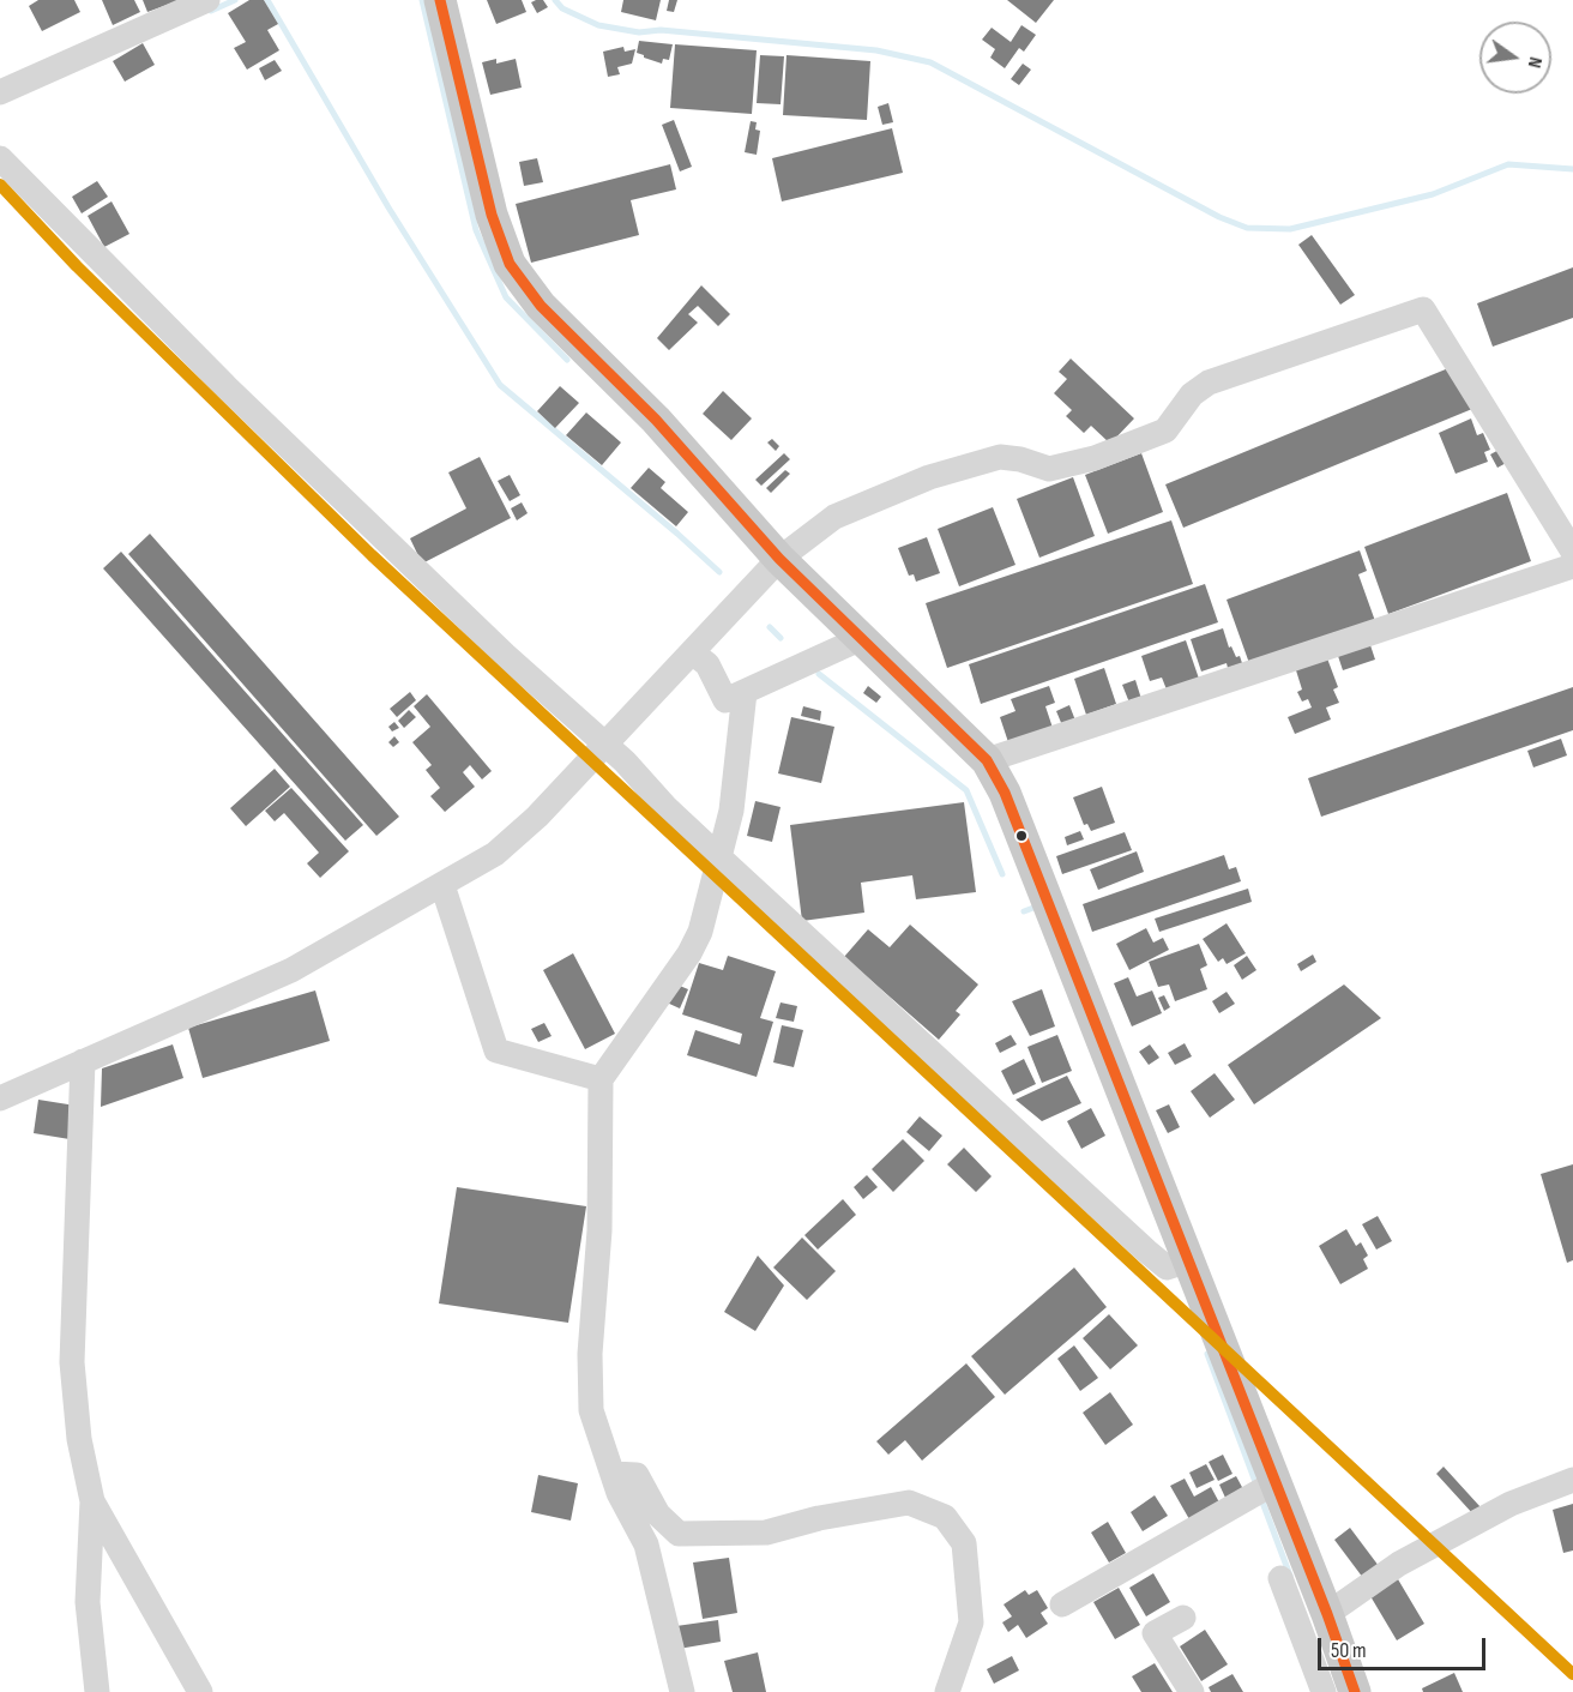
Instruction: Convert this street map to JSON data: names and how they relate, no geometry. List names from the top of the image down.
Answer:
{
  "scale_bar": "50 m",
  "north": "right"
}
